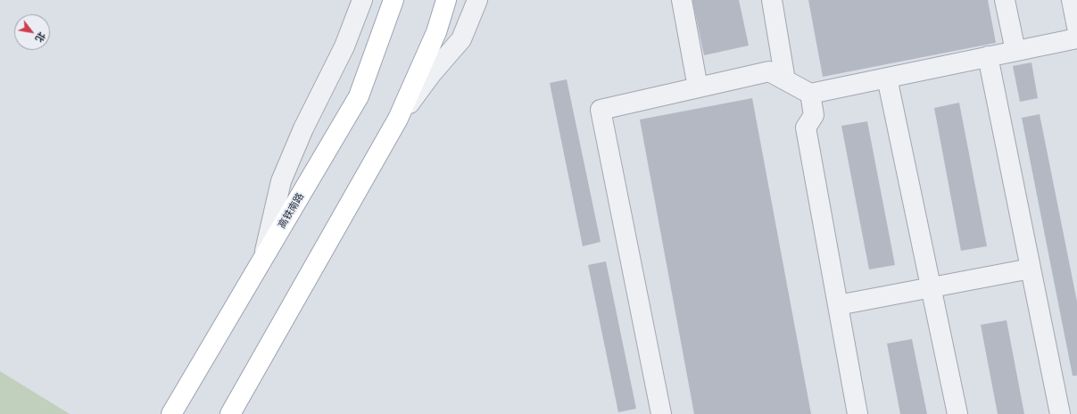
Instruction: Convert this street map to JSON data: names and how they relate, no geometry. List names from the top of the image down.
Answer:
{
  "streets": {
    "main road": ["高铁南路"]
  },
  "north": "bottom right"
}
